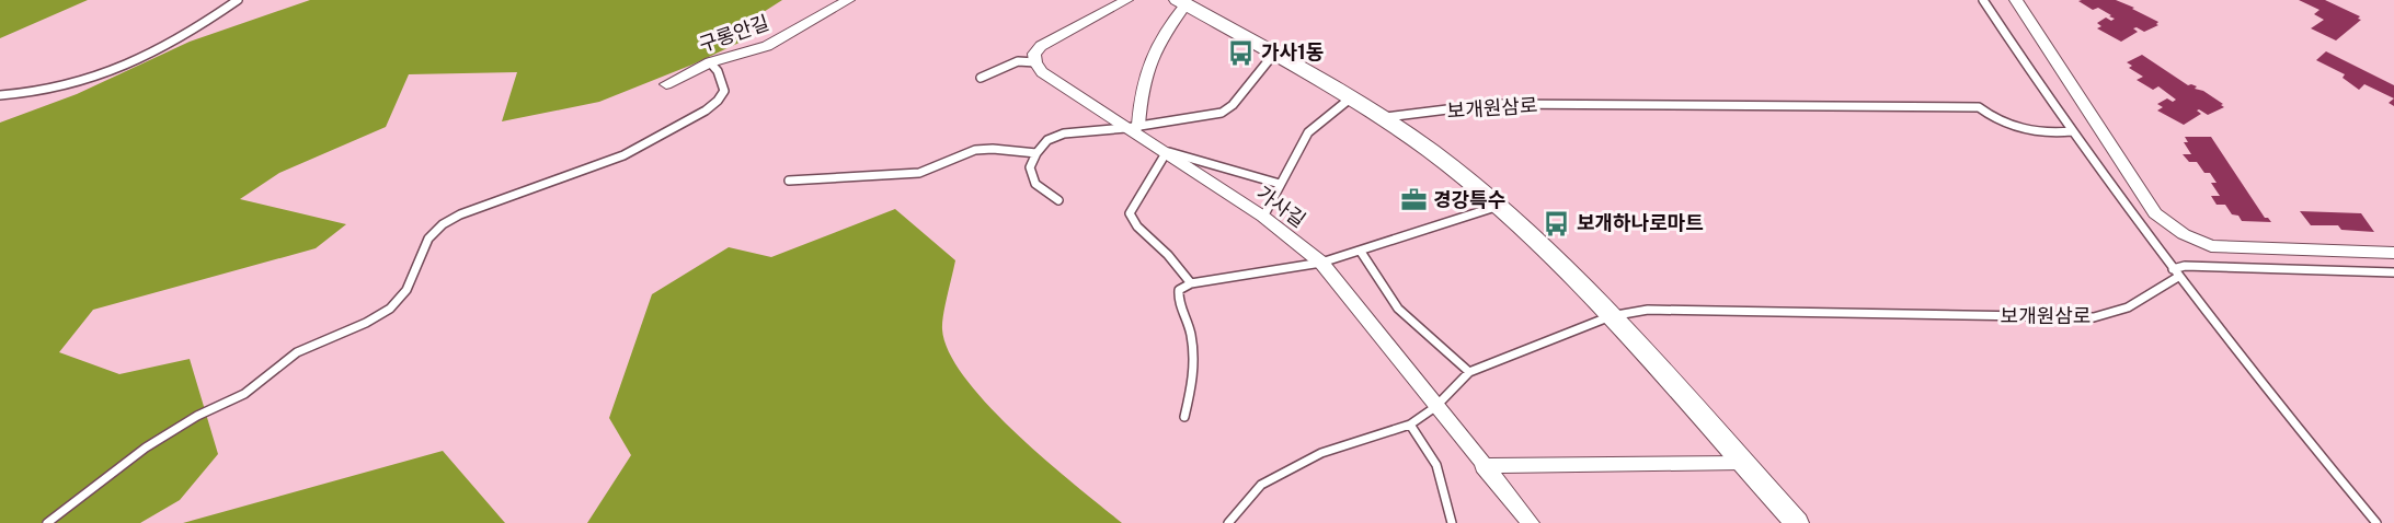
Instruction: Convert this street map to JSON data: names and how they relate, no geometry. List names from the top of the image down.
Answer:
{
  "streets": {
    "street": ["구롱안길", "가사길"],
    "lane": ["보개원삼로"]
  },
  "places": {
    "bus stop": ["가사1동", "보개하나로마트"],
    "office": ["경강특수"]
  }
}
